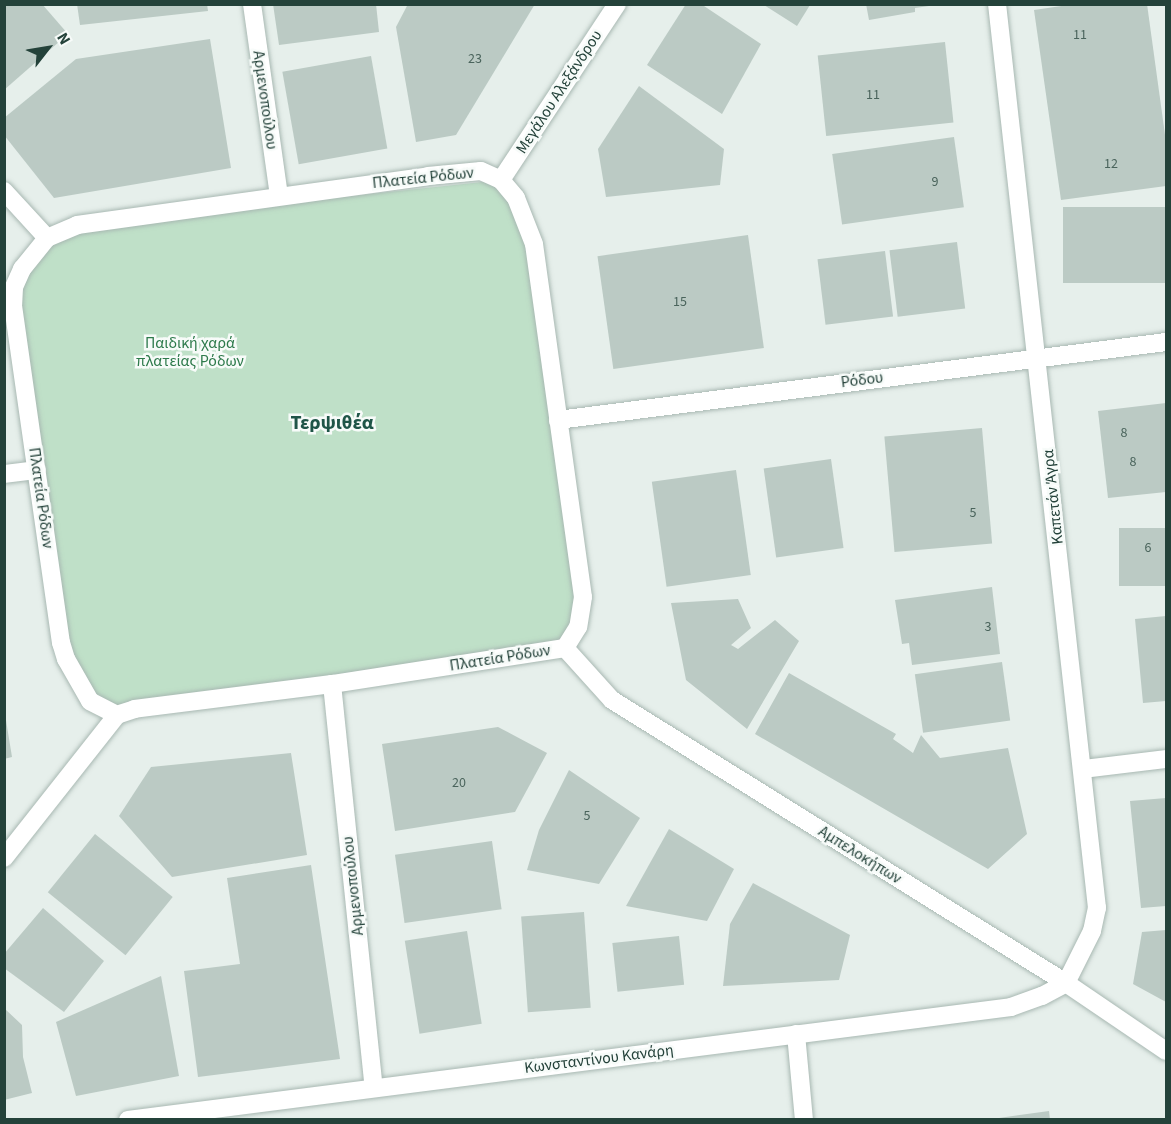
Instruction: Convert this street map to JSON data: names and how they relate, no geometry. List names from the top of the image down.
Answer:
{
  "streets": {
    "street": [
      "Μεγάλου Αλεξάνδρου",
      "Αρμενοπούλου",
      "Πλατεία Ρόδων",
      "Ρόδου",
      "Καπετάν Άγρα",
      "Αμπελοκήπων",
      "Κωνσταντίνου Κανάρη"
    ]
  },
  "crossings": [
    ["Μεγάλου Αλεξάνδρου", "Πλατεία Ρόδων"],
    ["Αρμενοπούλου", "Πλατεία Ρόδων"],
    ["Αρμενοπούλου", "Κωνσταντίνου Κανάρη"],
    ["Πλατεία Ρόδων", "Ρόδου"],
    ["Πλατεία Ρόδων", "Αμπελοκήπων"],
    ["Ρόδου", "Καπετάν Άγρα"],
    ["Καπετάν Άγρα", "Αμπελοκήπων"],
    ["Καπετάν Άγρα", "Κωνσταντίνου Κανάρη"],
    ["Αμπελοκήπων", "Κωνσταντίνου Κανάρη"]
  ],
  "districts": ["Τερψιθέα"],
  "parks": ["Παιδική χαρά πλατείας Ρόδων"],
  "house_numbers": [
    "11",
    "23",
    "11",
    "12",
    "9",
    "15",
    "8",
    "8",
    "5",
    "6",
    "3",
    "20",
    "5"
  ],
  "north": "top right"
}
